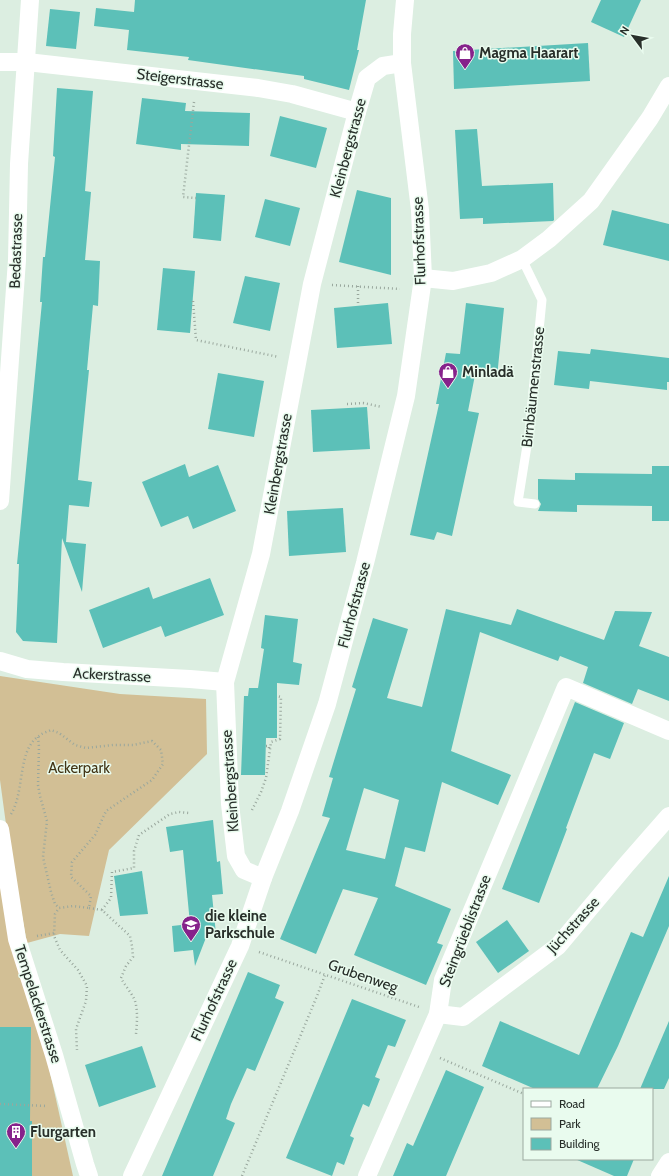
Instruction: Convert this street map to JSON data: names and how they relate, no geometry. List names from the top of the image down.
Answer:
{
  "streets": {
    "street": [
      "Steigerstrasse",
      "Kleinbergstrasse",
      "Flurhofstrasse",
      "Bedastrasse",
      "Ackerstrasse",
      "Jüchstrasse",
      "Steingrüeblistrasse",
      "Tempelackerstrasse"
    ],
    "lane": ["Birnbäumenstrasse"],
    "path": ["Grubenweg"]
  },
  "crossings": [
    ["Steigerstrasse", "Kleinbergstrasse"],
    ["Steigerstrasse", "Bedastrasse"],
    ["Kleinbergstrasse", "Flurhofstrasse"],
    ["Kleinbergstrasse", "Ackerstrasse"],
    ["Jüchstrasse", "Steingrüeblistrasse"],
    ["Jüchstrasse", "Grubenweg"],
    ["Steingrüeblistrasse", "Grubenweg"]
  ],
  "parks": ["Ackerpark"],
  "places": {
    "shop": ["Magma Haarart", "Minladä"],
    "school or university": ["die kleine Parkschule"],
    "building": ["Flurgarten"]
  },
  "legend": ["Road", "Park", "Building"],
  "north": "top left"
}
